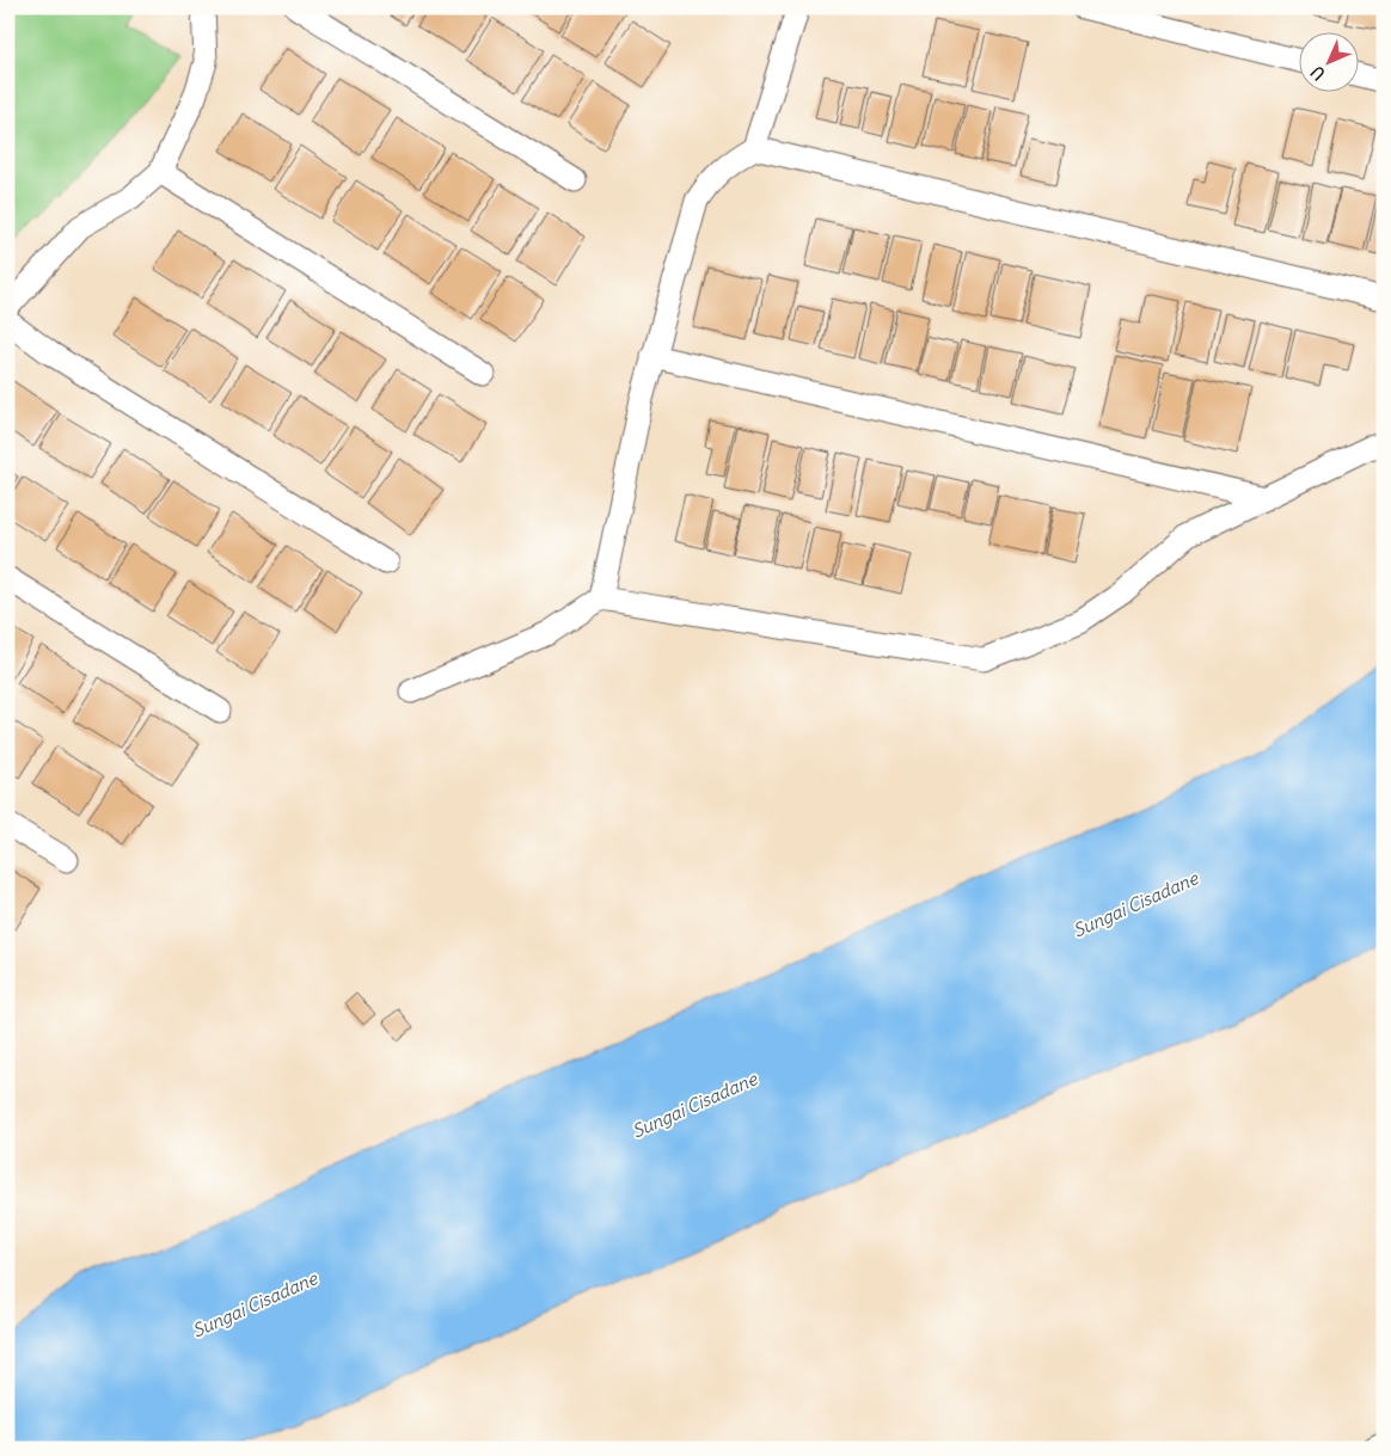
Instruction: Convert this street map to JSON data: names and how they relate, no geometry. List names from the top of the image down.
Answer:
{
  "water": ["Sungai Cisadane"],
  "north": "bottom left"
}
